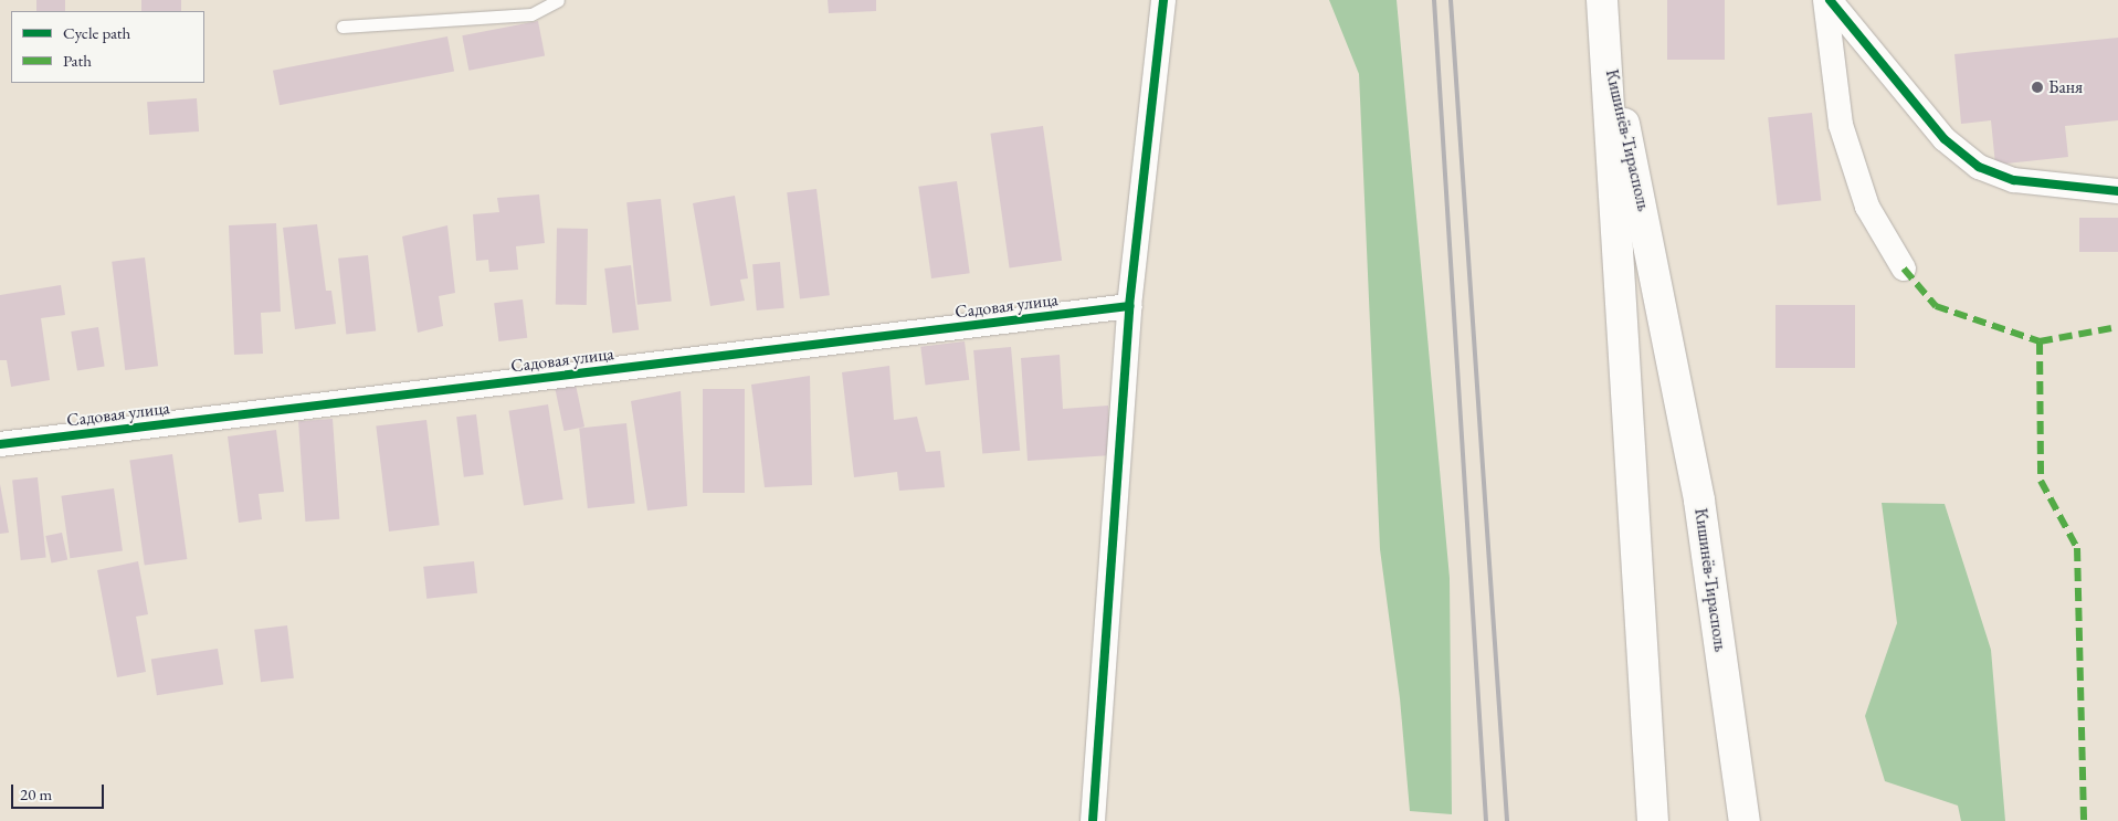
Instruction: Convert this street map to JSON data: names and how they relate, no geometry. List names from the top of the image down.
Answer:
{
  "streets": {
    "main road": ["Кишинёв-Тирасполь"],
    "street": ["Садовая улица"]
  },
  "places": ["Баня"],
  "legend": ["Cycle path", "Path"],
  "scale_bar": "20 m"
}
